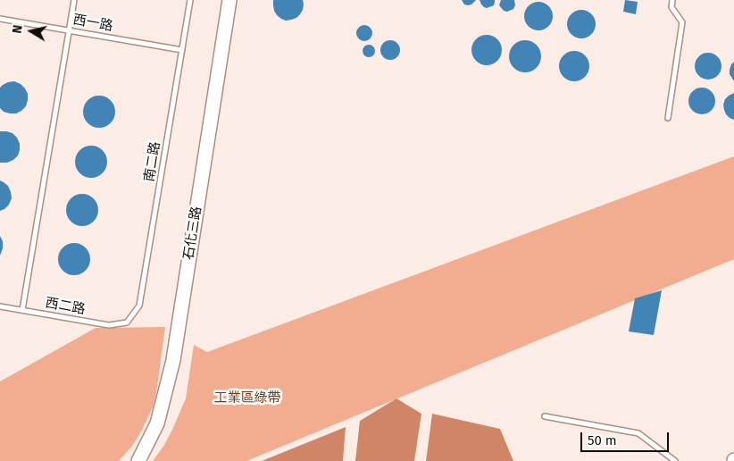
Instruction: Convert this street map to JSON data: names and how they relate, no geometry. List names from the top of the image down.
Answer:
{
  "streets": {
    "street": ["石化三路"],
    "lane": ["西一路", "南二路", "西二路"]
  },
  "crossings": [
    ["西一路", "南二路"],
    ["南二路", "西二路"]
  ],
  "parks": ["工業區綠帶"],
  "scale_bar": "50 m",
  "north": "left"
}
